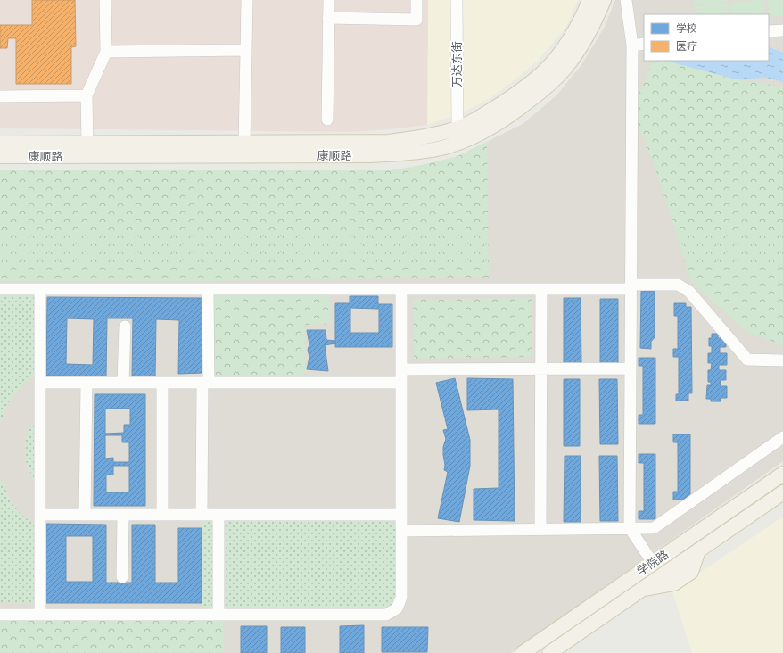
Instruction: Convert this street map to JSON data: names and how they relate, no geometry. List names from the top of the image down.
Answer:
{
  "streets": {
    "main road": ["康顺路", "学院路"],
    "street": ["万达东街"]
  },
  "crossings": [
    ["万达东街", "康顺路"]
  ],
  "legend": ["学校", "医疗"]
}
